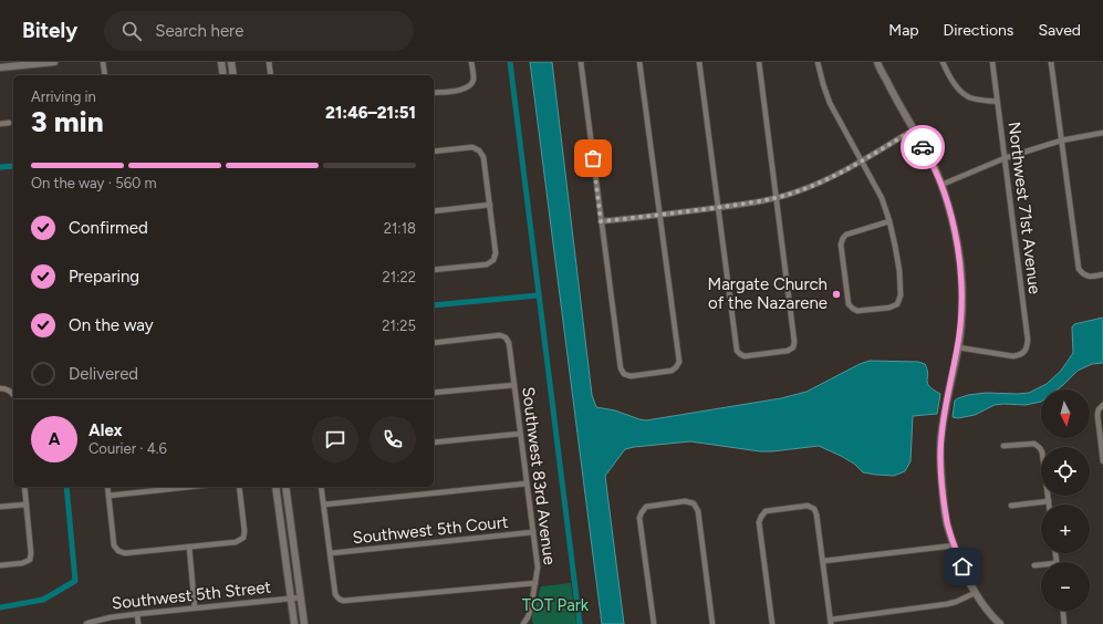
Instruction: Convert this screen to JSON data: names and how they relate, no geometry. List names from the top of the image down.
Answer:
{
  "streets": {
    "street": [
      "Northwest 71st Avenue",
      "Southwest 83rd Avenue",
      "Southwest 5th Court",
      "Southwest 5th Street"
    ]
  },
  "crossings": [
    ["Southwest 83rd Avenue", "Southwest 5th Court"]
  ],
  "parks": ["TOT Park"],
  "places": ["Margate Church of the Nazarene"],
  "north": "bottom",
  "page": {
    "header": "Bitely",
    "search": "Search here",
    "nav": ["Map", "Directions", "Saved"],
    "heading": ["3 min", "Arriving in", "21:46–21:51"],
    "panel": ["Alex", "Courier · 4.6"],
    "bar": "On the way · 560 m",
    "list": [
      ["Confirmed", "21:18"],
      ["Preparing", "21:22"],
      ["On the way", "21:25"],
      "Delivered"
    ],
    "map_buttons": ["+", "−"],
    "round": "A"
  }
}
